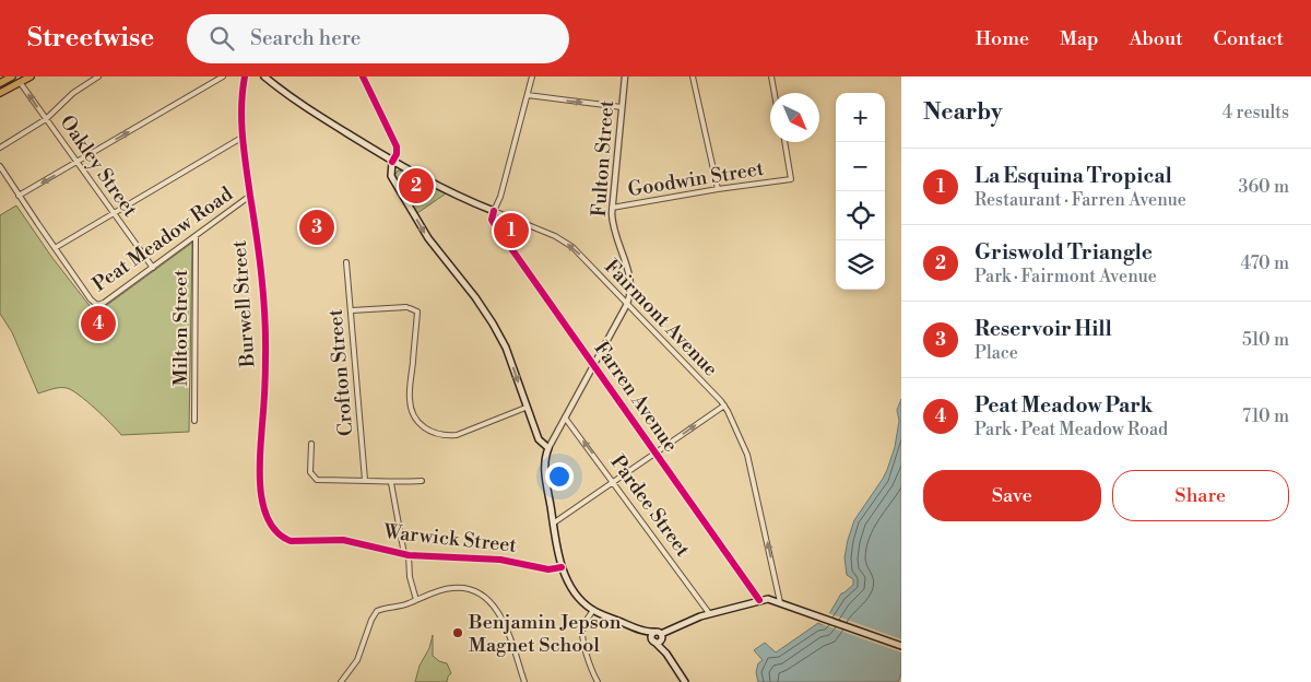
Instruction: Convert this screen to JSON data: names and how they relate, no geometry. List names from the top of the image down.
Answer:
{
  "streets": {
    "main road": ["Fairmont Avenue", "Farren Avenue"],
    "street": [
      "Fulton Street",
      "Oakley Street",
      "Goodwin Street",
      "Peat Meadow Road",
      "Burwell Street",
      "Milton Street",
      "Crofton Street",
      "Pardee Street",
      "Warwick Street"
    ]
  },
  "crossings": [
    ["Fulton Street", "Goodwin Street"],
    ["Fulton Street", "Fairmont Avenue"],
    ["Fulton Street", "Farren Avenue"],
    ["Fulton Street", "Pardee Street"],
    ["Oakley Street", "Peat Meadow Road"],
    ["Peat Meadow Road", "Burwell Street"],
    ["Peat Meadow Road", "Milton Street"],
    ["Burwell Street", "Warwick Street"],
    ["Fairmont Avenue", "Farren Avenue"]
  ],
  "one_way": ["Fairmont Avenue"],
  "places": ["Benjamin Jepson Magnet School"],
  "north": "bottom right",
  "page": {
    "header": "Streetwise",
    "search": "Search here",
    "nav": [
      "Home",
      "Map",
      "About",
      "Contact"
    ],
    "heading": ["Nearby", "4 results"],
    "map_buttons": ["+", "−"],
    "list": [
      {
        "mark": "1",
        "name": "La Esquina Tropical",
        "note": "Restaurant · Farren Avenue",
        "value": "360 m"
      },
      {
        "mark": "2",
        "name": "Griswold Triangle",
        "note": "Park · Fairmont Avenue",
        "value": "470 m"
      },
      {
        "mark": "3",
        "name": "Reservoir Hill",
        "note": "Place",
        "value": "510 m"
      },
      {
        "mark": "4",
        "name": "Peat Meadow Park",
        "note": "Park · Peat Meadow Road",
        "value": "710 m"
      }
    ],
    "pins": [
      "2",
      "3",
      "1",
      "4"
    ],
    "buttons": ["Save", "Share"]
  }
}
